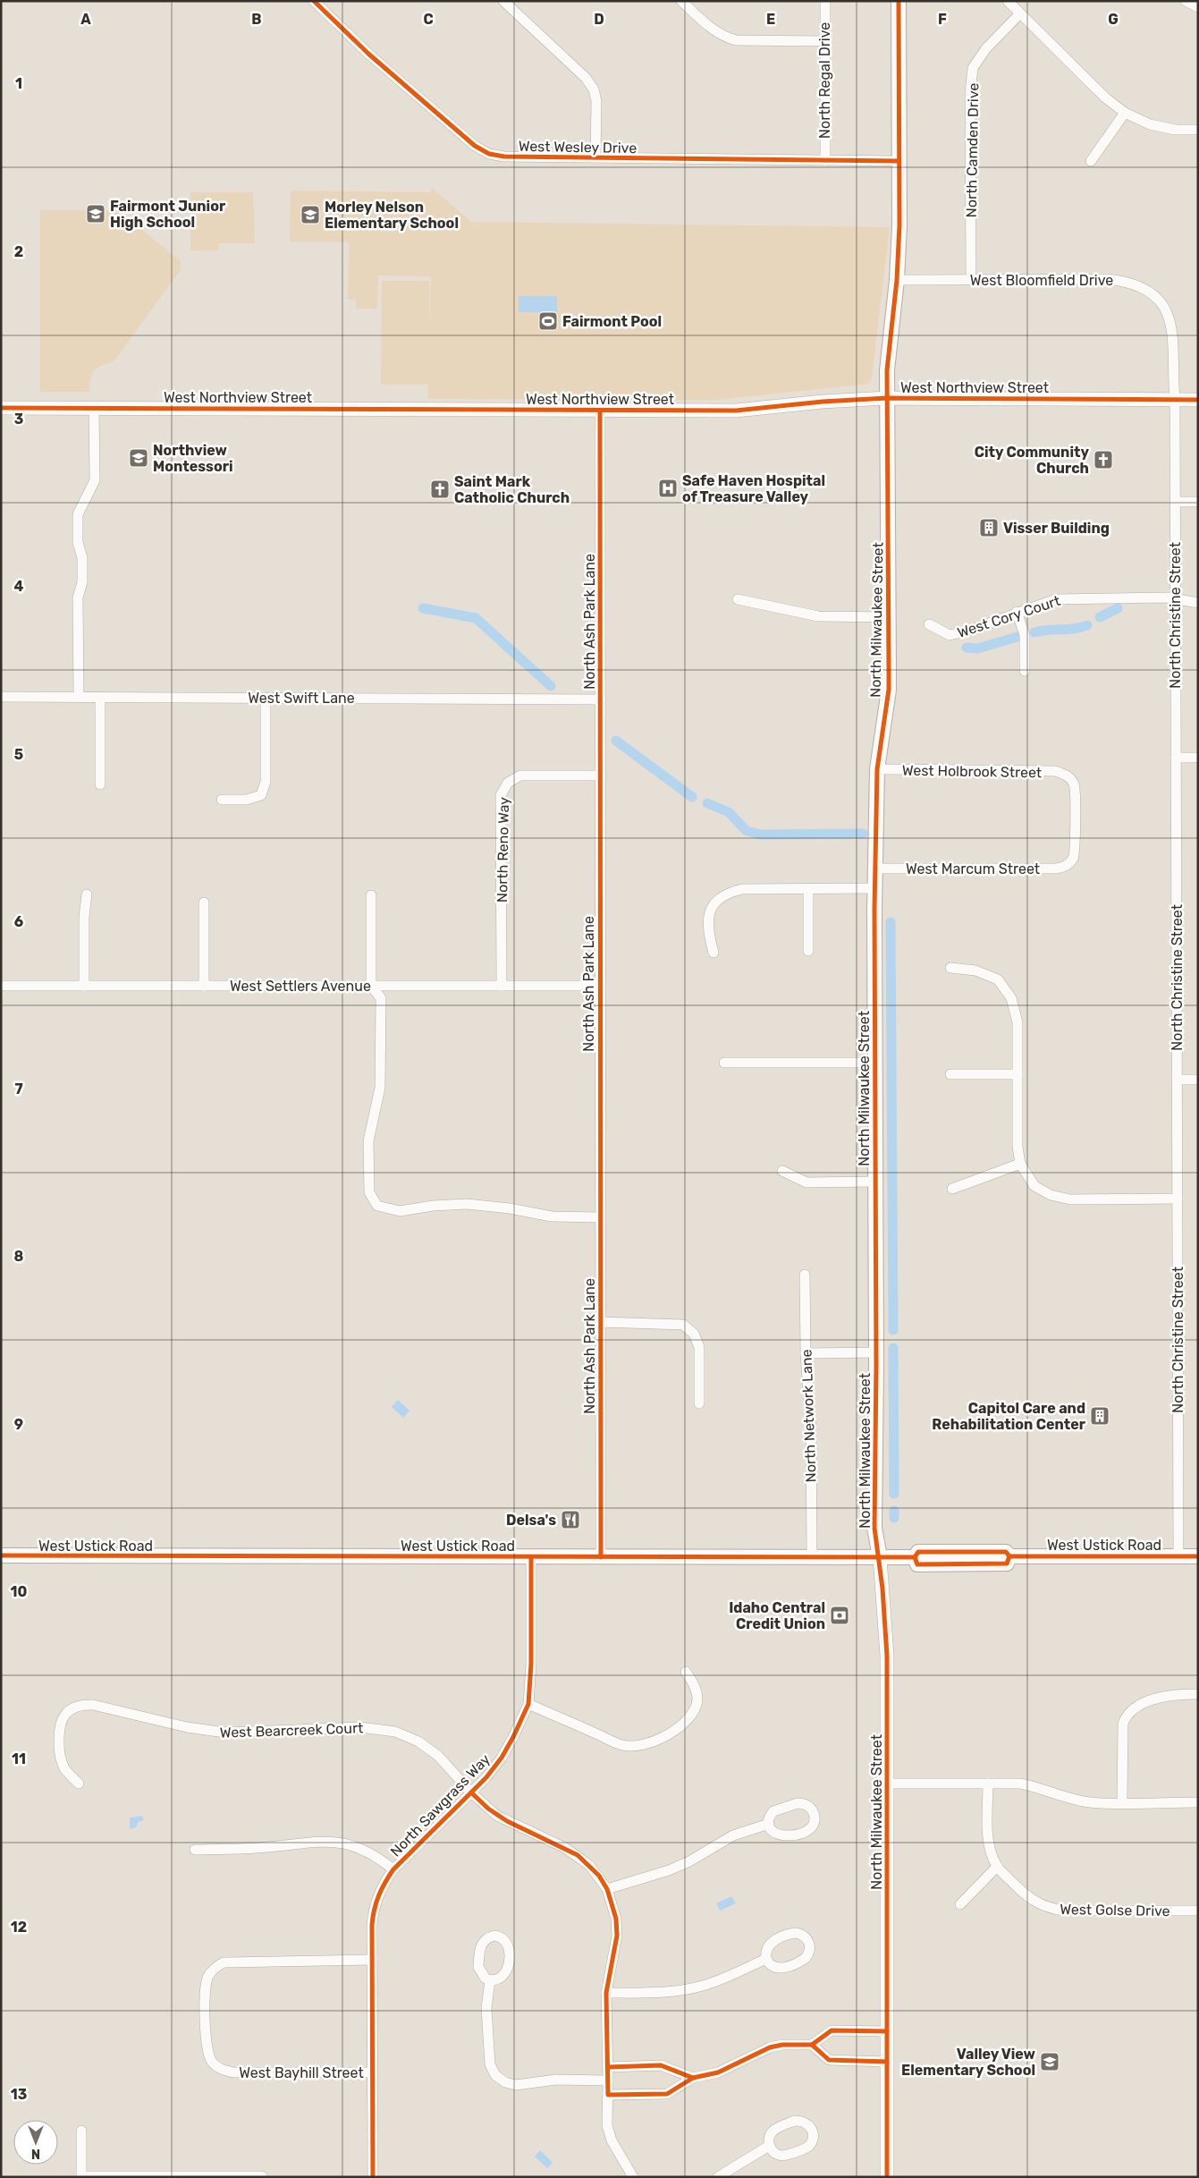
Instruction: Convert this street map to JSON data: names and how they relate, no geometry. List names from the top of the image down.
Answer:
{
  "streets": {
    "main road": ["North Milwaukee Street", "West Ustick Road"],
    "street": [
      "North Regal Drive",
      "West Wesley Drive",
      "North Camden Drive",
      "West Bloomfield Drive",
      "West Northview Street",
      "North Christine Street",
      "West Cory Court",
      "North Ash Park Lane",
      "West Swift Lane",
      "West Holbrook Street",
      "North Reno Way",
      "West Marcum Street",
      "West Settlers Avenue",
      "North Network Lane",
      "West Bearcreek Court",
      "North Sawgrass Way",
      "West Golse Drive",
      "West Bayhill Street"
    ]
  },
  "crossings": [
    ["North Regal Drive", "West Wesley Drive"],
    ["West Wesley Drive", "North Milwaukee Street"],
    ["North Camden Drive", "West Bloomfield Drive"],
    ["West Bloomfield Drive", "West Northview Street"],
    ["West Bloomfield Drive", "North Christine Street"],
    ["West Bloomfield Drive", "North Milwaukee Street"],
    ["West Northview Street", "North Christine Street"],
    ["West Northview Street", "North Milwaukee Street"],
    ["West Northview Street", "North Ash Park Lane"],
    ["North Christine Street", "West Cory Court"],
    ["North Christine Street", "West Ustick Road"],
    ["North Milwaukee Street", "West Holbrook Street"],
    ["North Milwaukee Street", "West Marcum Street"],
    ["North Milwaukee Street", "West Ustick Road"],
    ["North Ash Park Lane", "West Swift Lane"],
    ["North Ash Park Lane", "North Reno Way"],
    ["North Ash Park Lane", "West Settlers Avenue"],
    ["North Ash Park Lane", "West Ustick Road"],
    ["West Holbrook Street", "West Marcum Street"],
    ["North Reno Way", "West Settlers Avenue"],
    ["North Network Lane", "West Ustick Road"],
    ["West Ustick Road", "North Sawgrass Way"],
    ["West Bearcreek Court", "North Sawgrass Way"],
    ["North Sawgrass Way", "West Bayhill Street"]
  ],
  "places": {
    "school or university": [
      "Fairmont Junior High School",
      "Morley Nelson Elementary School",
      "Northview Montessori",
      "Valley View Elementary School"
    ],
    "sports": ["Fairmont Pool"],
    "church": ["City Community Church", "Saint Mark Catholic Church"],
    "hospital": ["Safe Haven Hospital of Treasure Valley"],
    "building": ["Visser Building", "Capitol Care and Rehabilitation Center"],
    "restaurant": ["Delsa's"],
    "bank": ["Idaho Central Credit Union"]
  },
  "north": "bottom",
  "grid": {
    "columns": [
      "A",
      "B",
      "C",
      "D",
      "E",
      "F",
      "G"
    ],
    "rows": [
      "1",
      "2",
      "3",
      "4",
      "5",
      "6",
      "7",
      "8",
      "9",
      "10",
      "11",
      "12",
      "13"
    ]
  }
}
